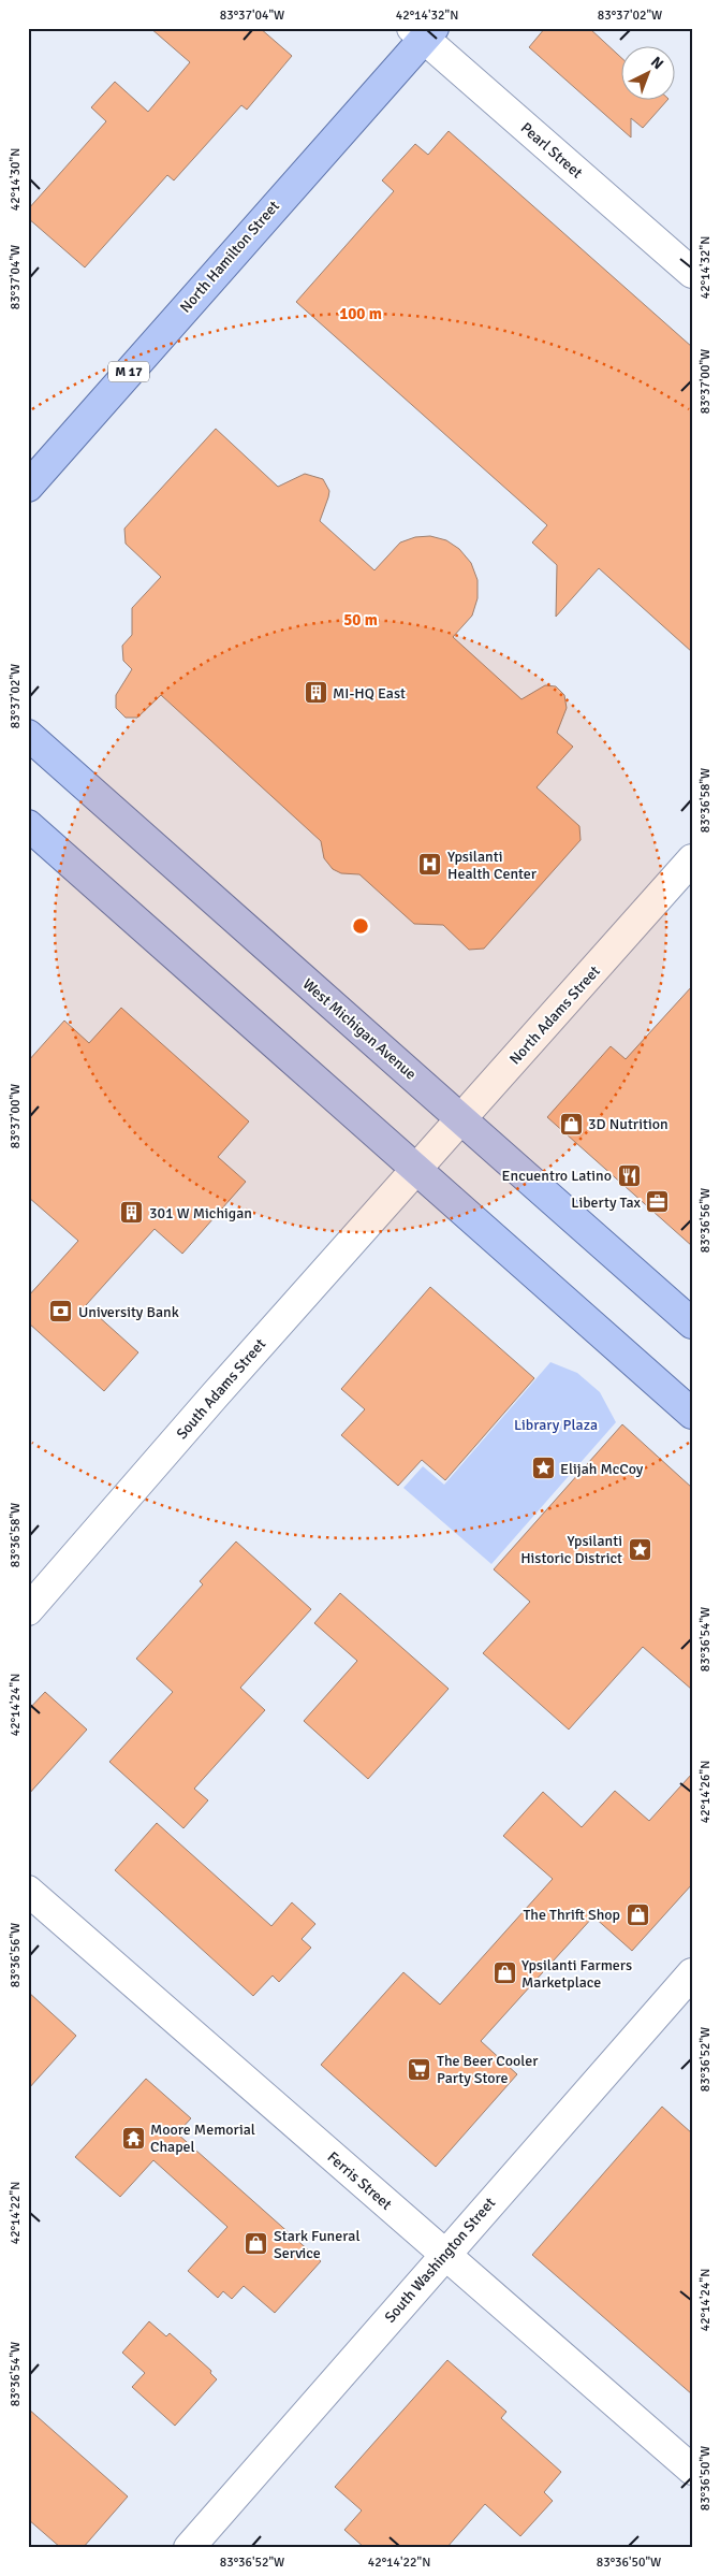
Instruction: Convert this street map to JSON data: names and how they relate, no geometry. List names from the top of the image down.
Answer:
{
  "streets": {
    "main road": ["North Hamilton Street", "M 17", "West Michigan Avenue"],
    "street": [
      "Pearl Street",
      "North Adams Street",
      "South Adams Street",
      "Ferris Street",
      "South Washington Street"
    ]
  },
  "crossings": [
    ["Pearl Street", "North Hamilton Street"],
    ["North Adams Street", "West Michigan Avenue"],
    ["North Adams Street", "South Adams Street"],
    ["Ferris Street", "South Washington Street"]
  ],
  "parks": ["Library Plaza"],
  "places": {
    "building": ["MI-HQ East", "301 W Michigan"],
    "hospital": ["Ypsilanti Health Center"],
    "shop": [
      "3D Nutrition",
      "The Thrift Shop",
      "Ypsilanti Farmers Marketplace",
      "Stark Funeral Service"
    ],
    "restaurant": ["Encuentro Latino"],
    "office": ["Liberty Tax"],
    "bank": ["University Bank"],
    "place": ["Elijah McCoy", "Ypsilanti Historic District"],
    "supermarket": ["The Beer Cooler Party Store"],
    "temple": ["Moore Memorial Chapel"]
  },
  "north": "top right",
  "coordinates": [
    "83°37'04\"W",
    "42°14'32\"N",
    "83°37'02\"W",
    "42°14'30\"N",
    "83°37'00\"W",
    "83°36'58\"W",
    "83°36'56\"W",
    "83°36'54\"W",
    "42°14'24\"N",
    "42°14'26\"N",
    "83°36'52\"W",
    "42°14'22\"N",
    "83°36'50\"W"
  ],
  "rings": ["100 m", "50 m"]
}
